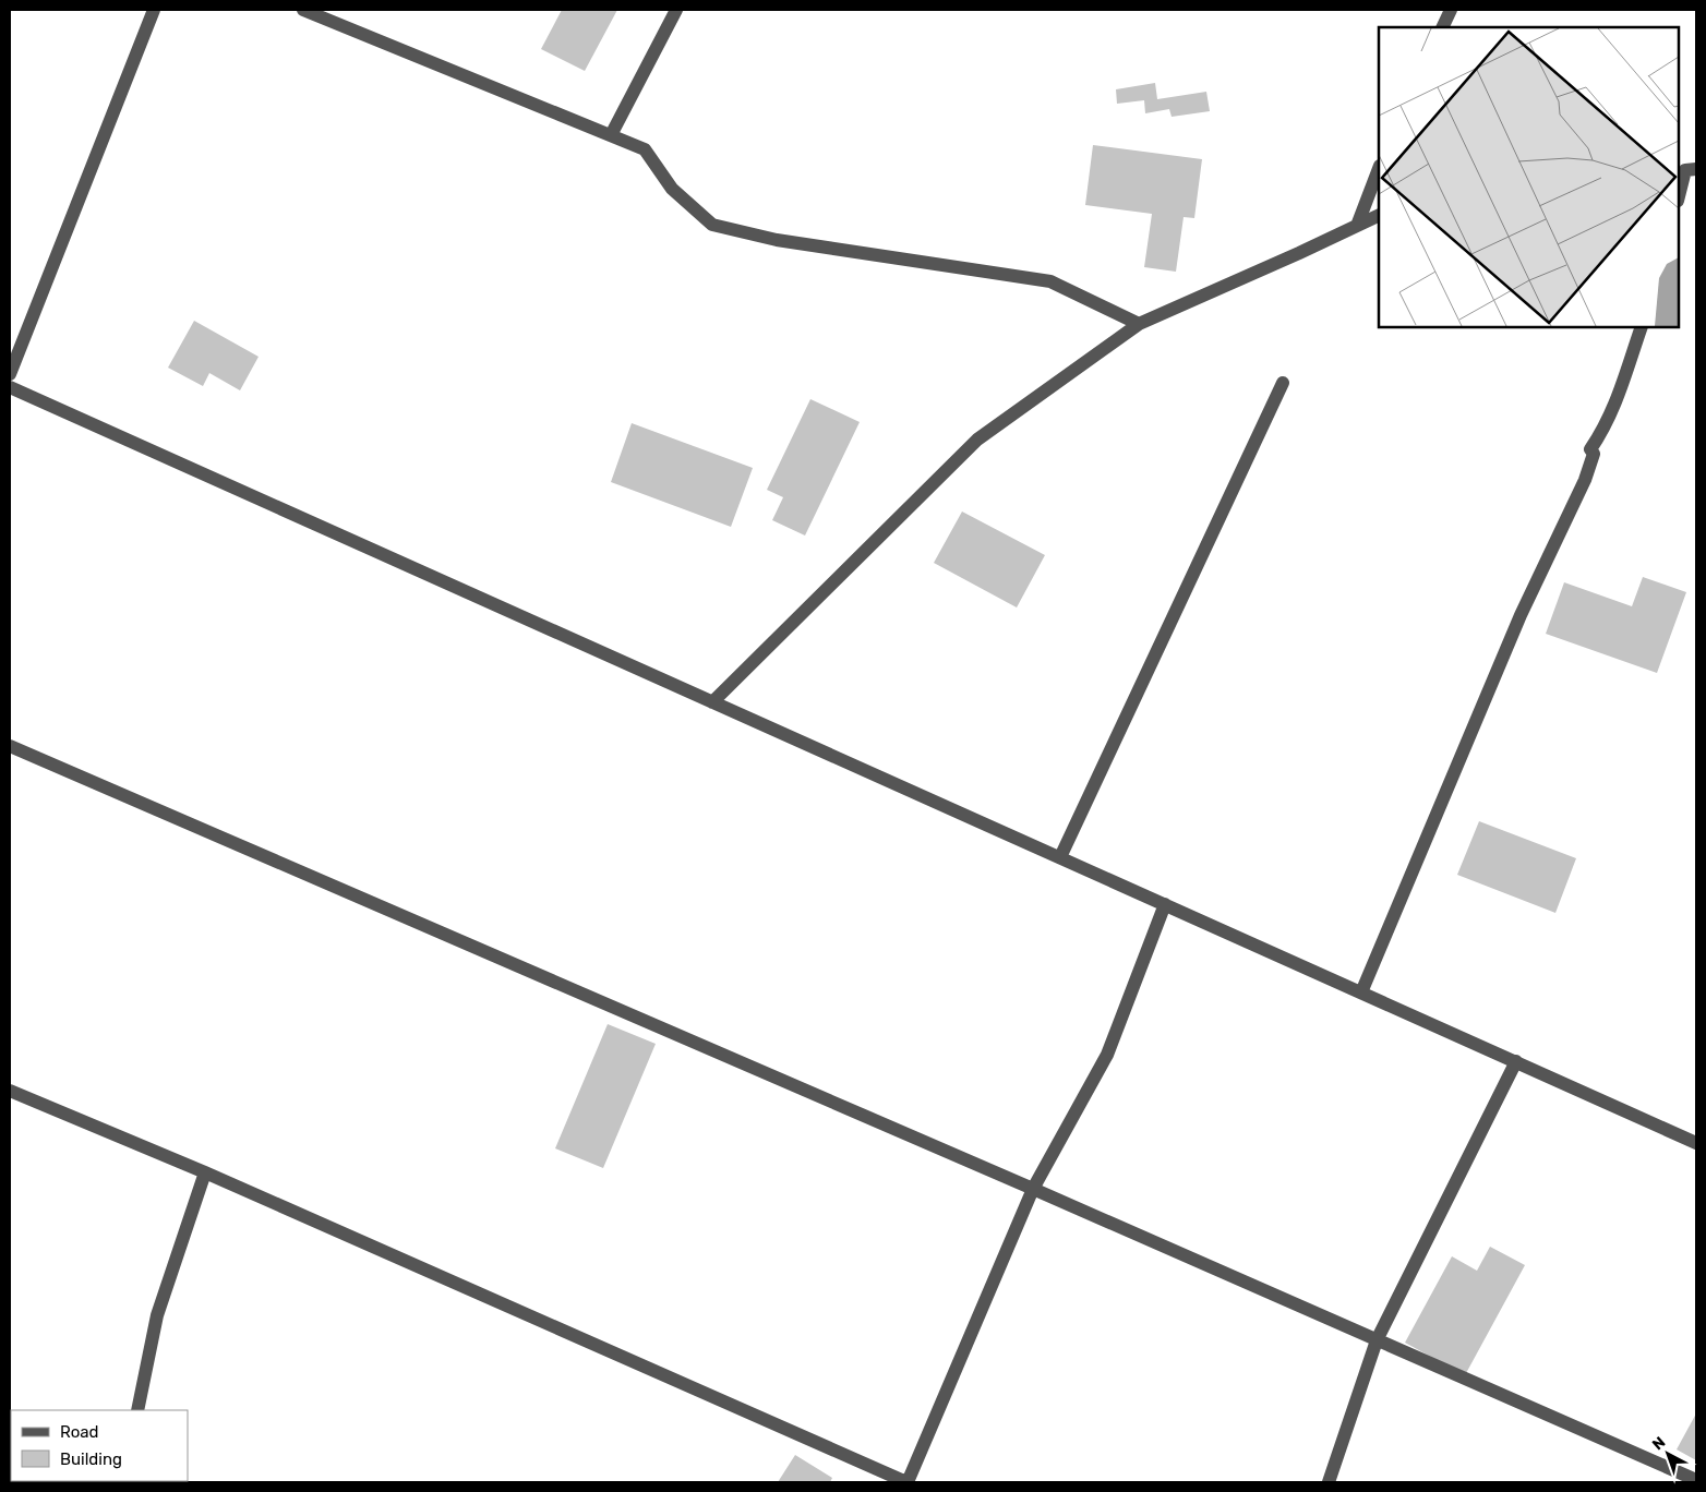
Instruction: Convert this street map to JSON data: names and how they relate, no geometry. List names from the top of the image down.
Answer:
{
  "legend": ["Road", "Building"],
  "north": "top left"
}
